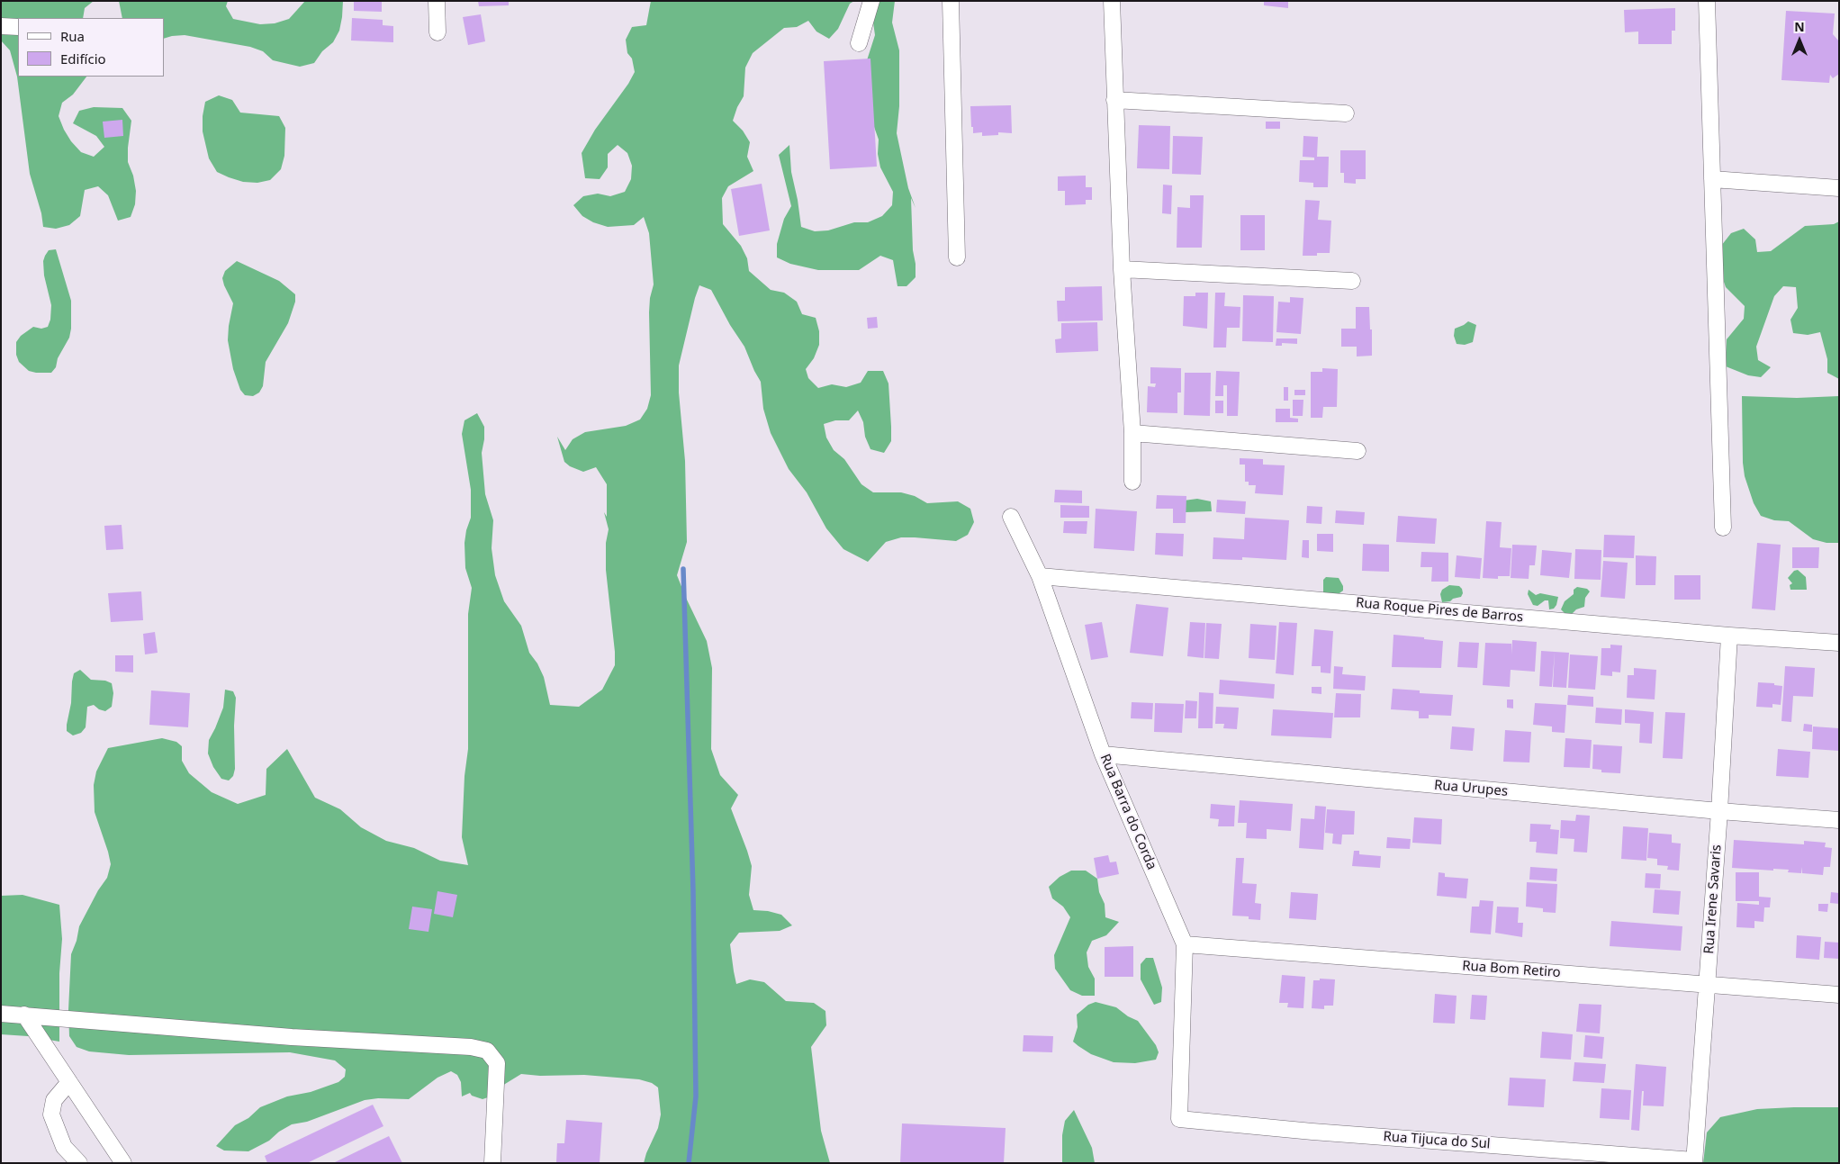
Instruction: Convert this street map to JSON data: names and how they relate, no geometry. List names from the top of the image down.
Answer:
{
  "streets": {
    "street": [
      "Rua Roque Pires de Barros",
      "Rua Urupes",
      "Rua Barra do Corda",
      "Rua Irene Savaris",
      "Rua Bom Retiro",
      "Rua Tijuca do Sul"
    ]
  },
  "crossings": [
    ["Rua Roque Pires de Barros", "Rua Barra do Corda"],
    ["Rua Roque Pires de Barros", "Rua Irene Savaris"],
    ["Rua Urupes", "Rua Barra do Corda"],
    ["Rua Urupes", "Rua Irene Savaris"],
    ["Rua Barra do Corda", "Rua Bom Retiro"],
    ["Rua Barra do Corda", "Rua Tijuca do Sul"],
    ["Rua Irene Savaris", "Rua Bom Retiro"],
    ["Rua Irene Savaris", "Rua Tijuca do Sul"]
  ],
  "legend": ["Rua", "Edifício"],
  "north": "top"
}
